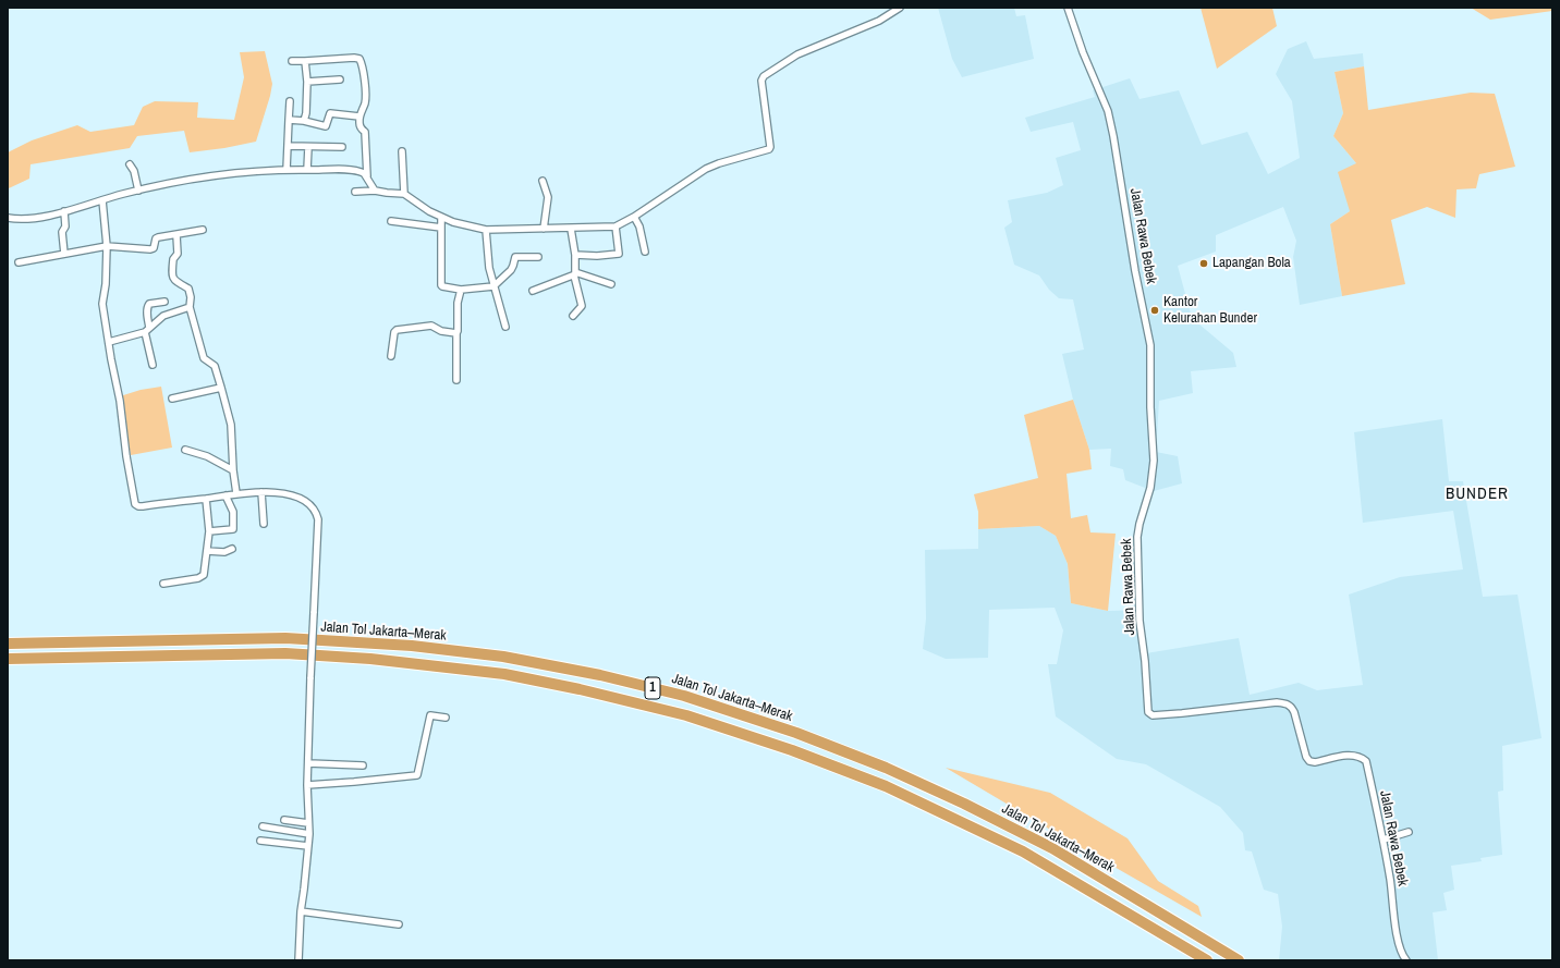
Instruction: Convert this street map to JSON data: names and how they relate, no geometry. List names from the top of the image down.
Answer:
{
  "streets": {
    "highway": ["Jalan Tol Jakarta–Merak", "1"],
    "street": ["Jalan Rawa Bebek"]
  },
  "districts": ["BUNDER"],
  "places": ["Lapangan Bola", "Kantor Kelurahan Bunder"]
}
